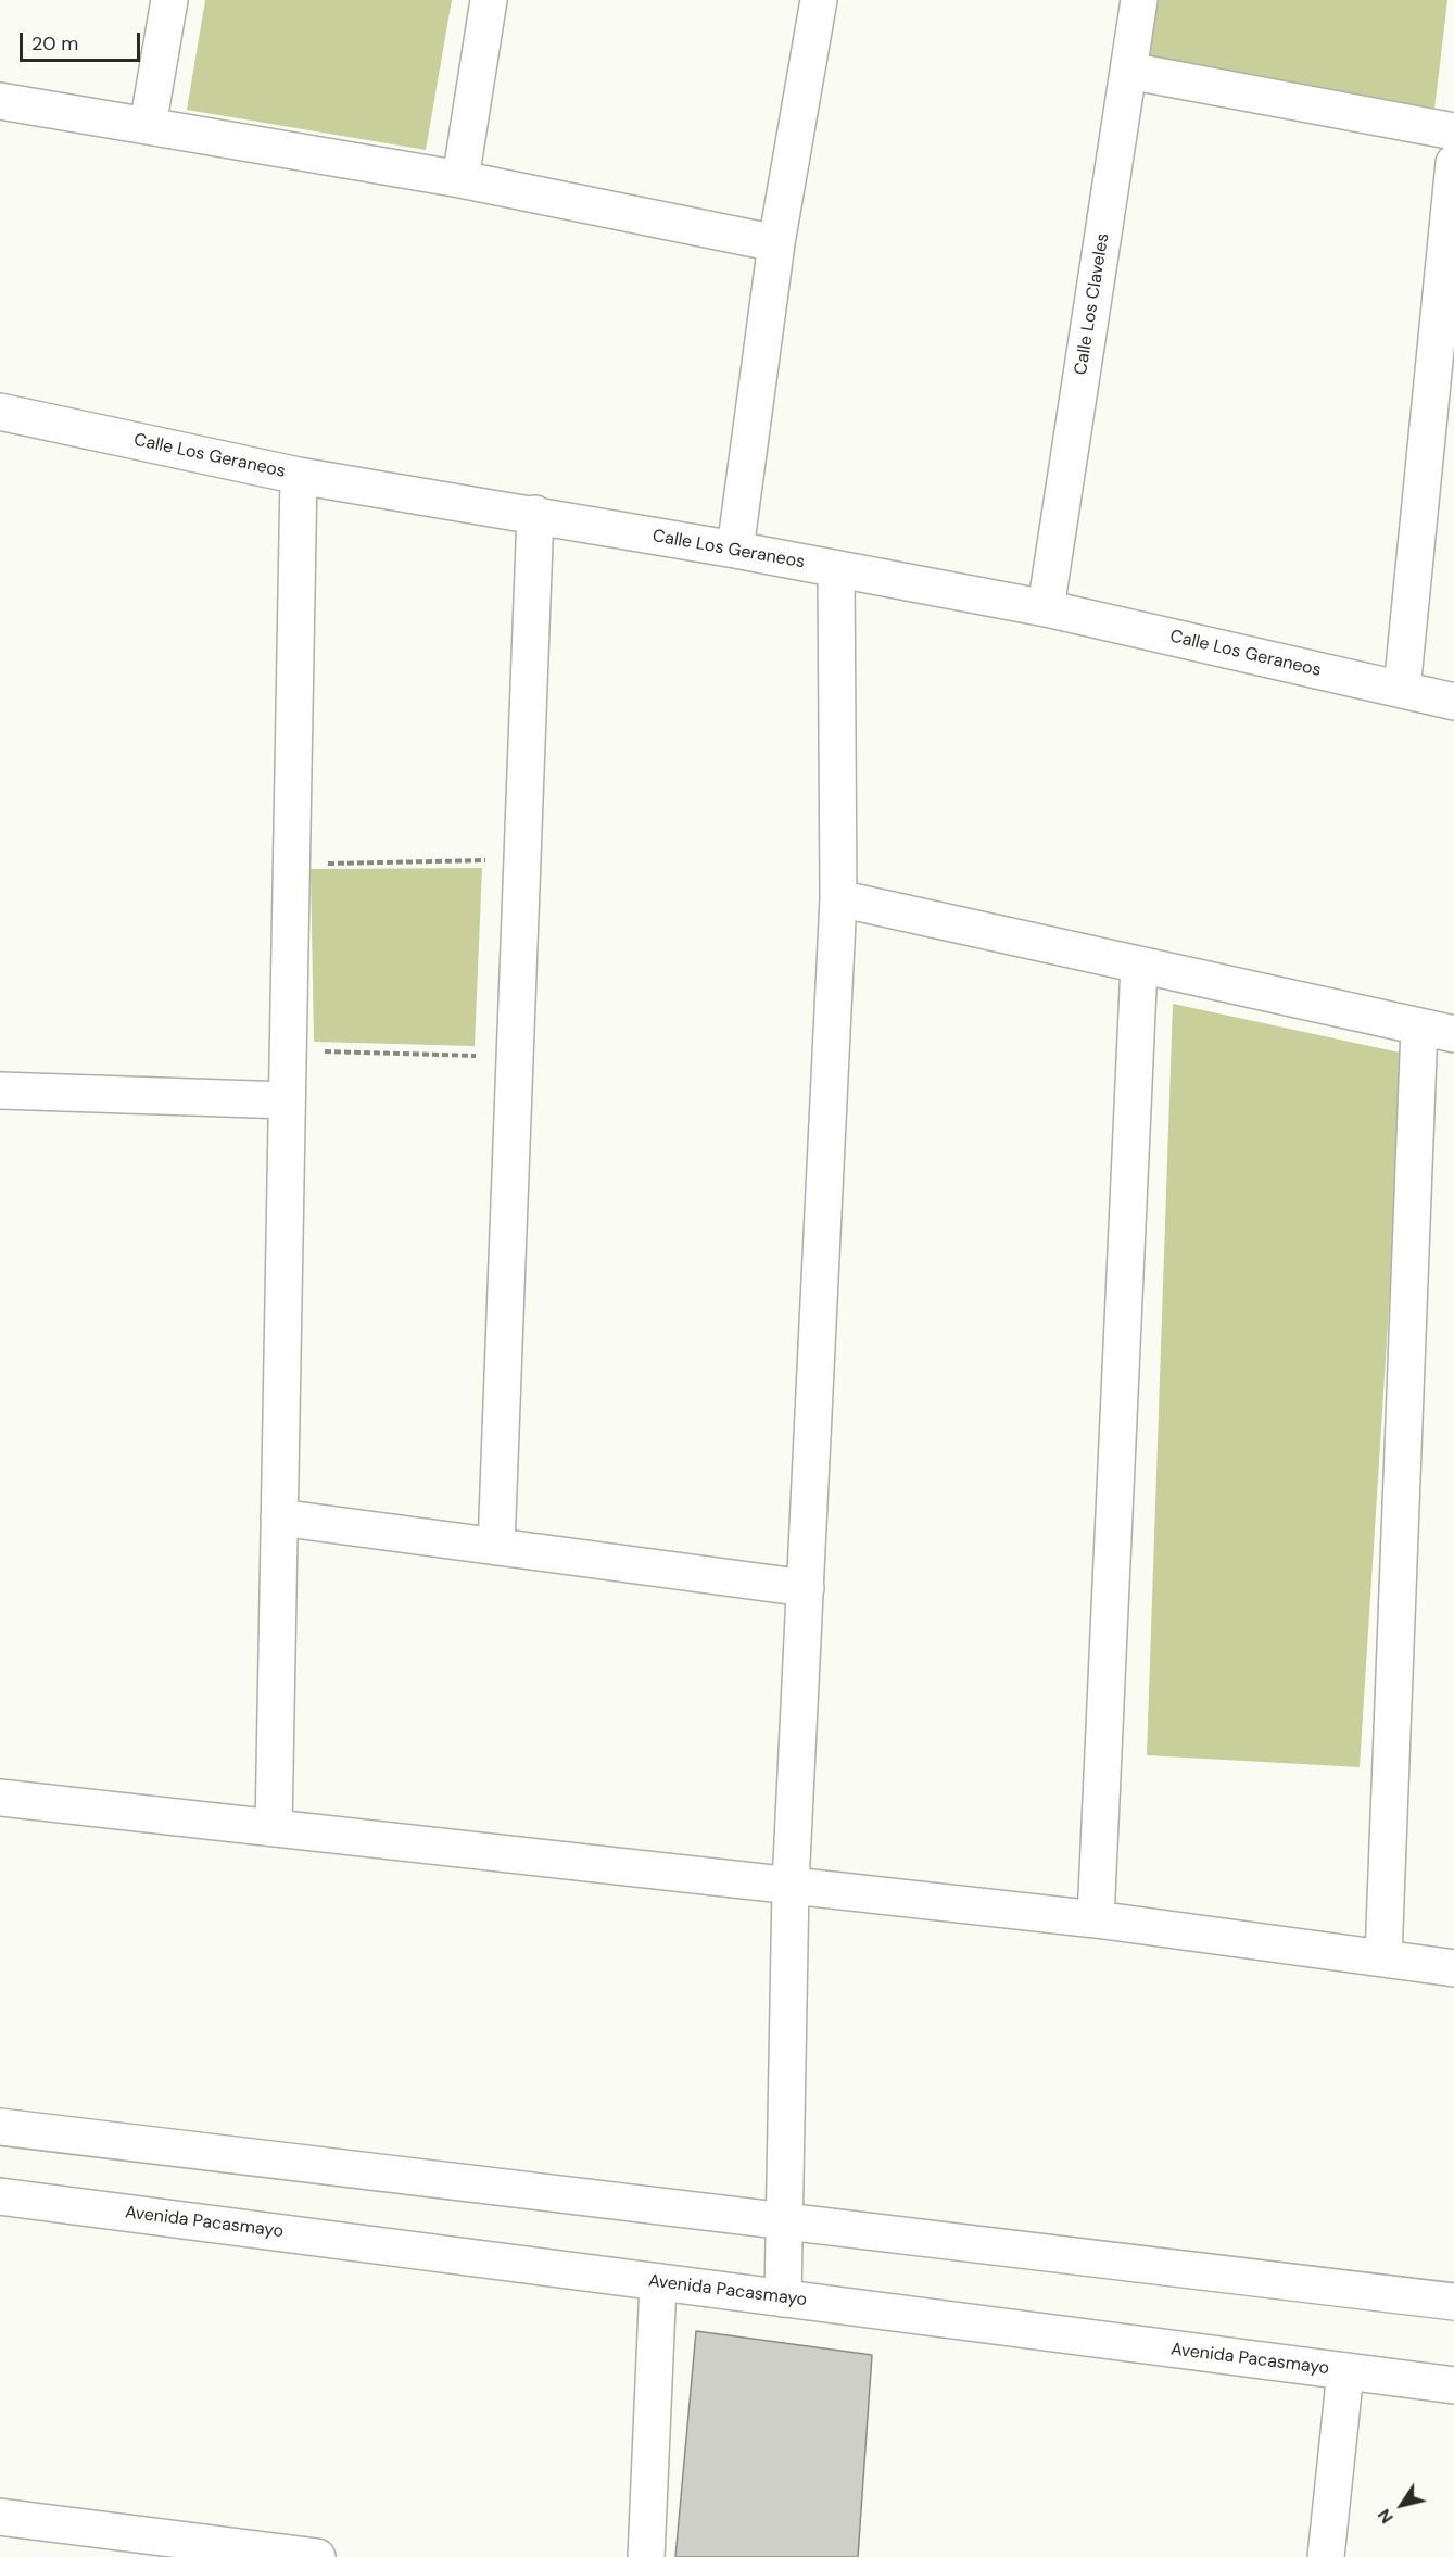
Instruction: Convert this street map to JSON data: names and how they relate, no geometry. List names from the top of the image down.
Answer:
{
  "streets": {
    "street": ["Calle Los Claveles", "Calle Los Geraneos", "Avenida Pacasmayo"]
  },
  "crossings": [
    ["Calle Los Claveles", "Calle Los Geraneos"]
  ],
  "scale_bar": "20 m",
  "north": "bottom left"
}
